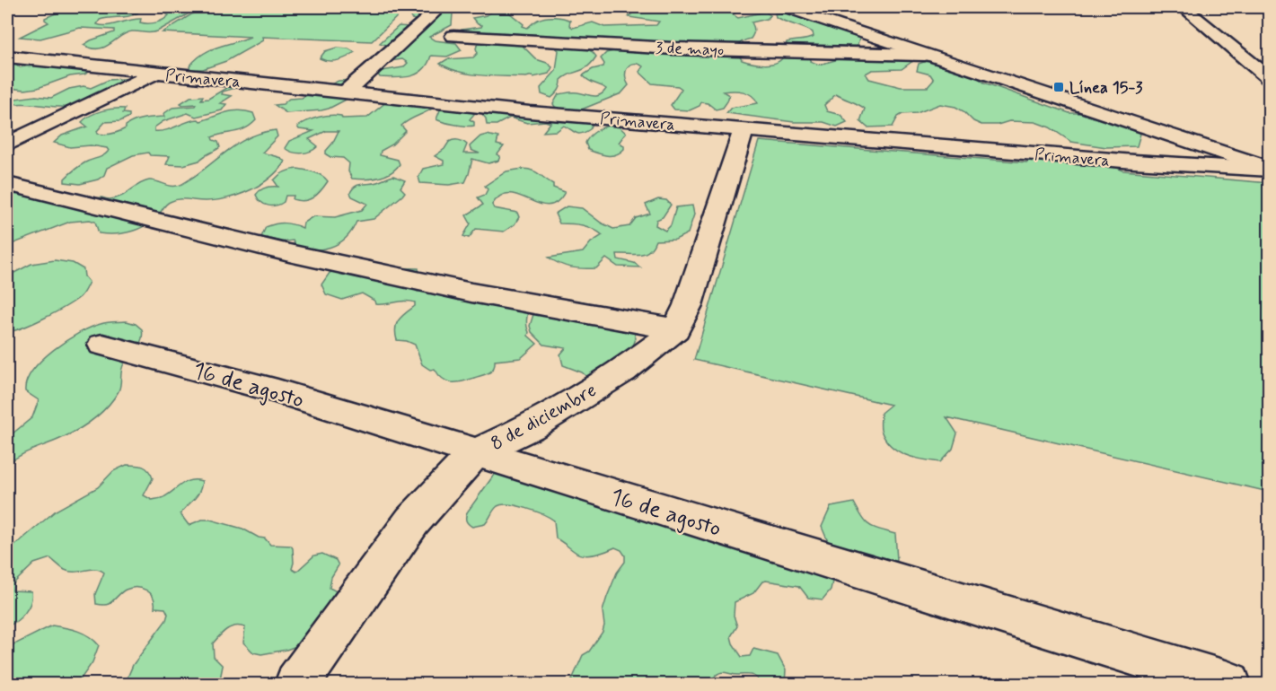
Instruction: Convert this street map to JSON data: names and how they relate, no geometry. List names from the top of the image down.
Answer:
{
  "streets": {
    "street": [
      "3 de mayo",
      "Primavera",
      "16 de agosto",
      "8 de diciembre"
    ]
  },
  "crossings": [
    ["Primavera", "8 de diciembre"],
    ["16 de agosto", "8 de diciembre"]
  ],
  "places": {
    "transit": ["Línea 15-3"]
  }
}
